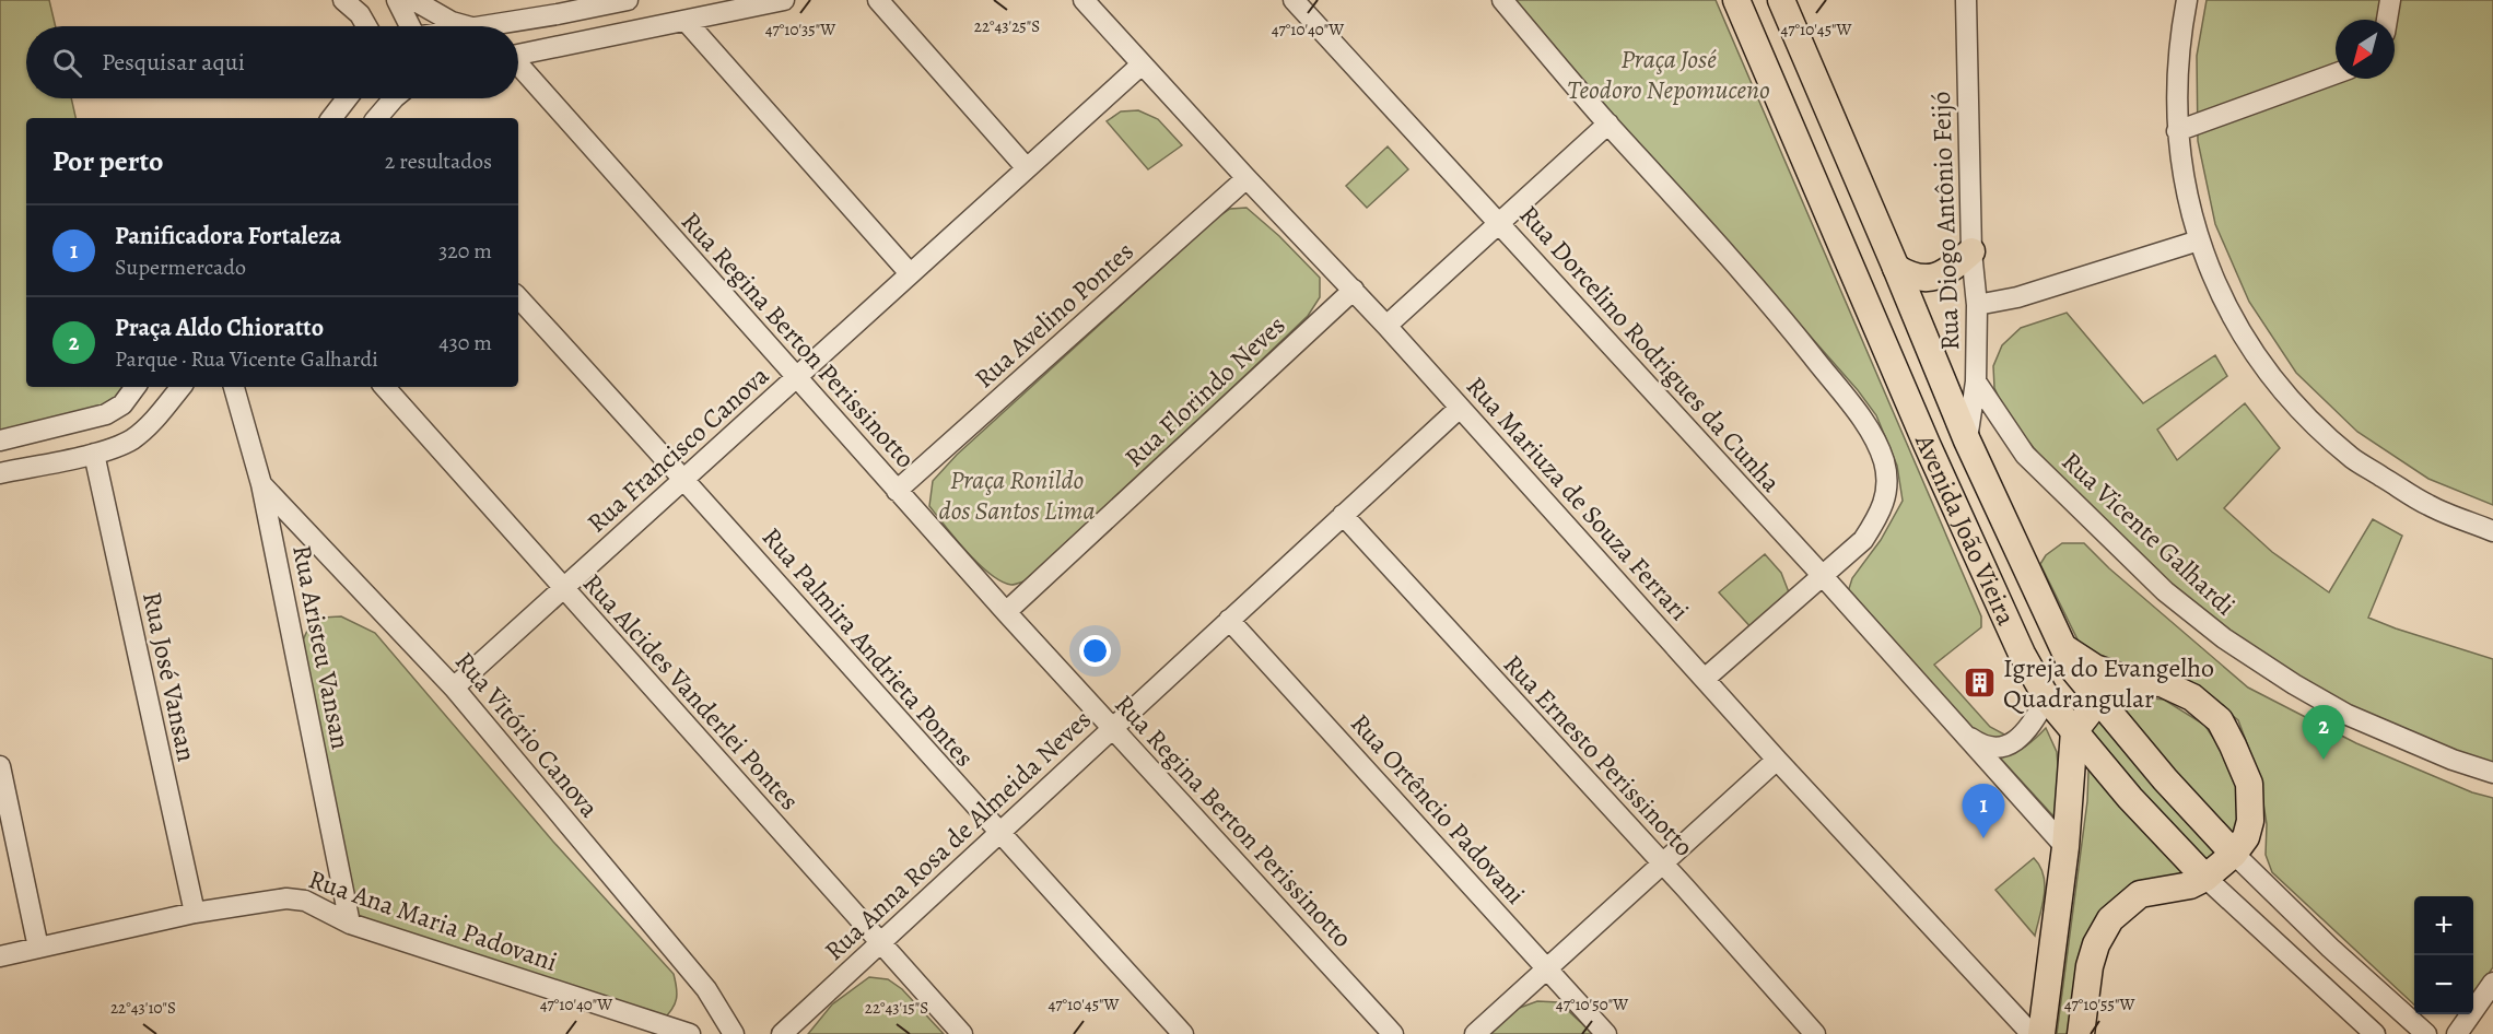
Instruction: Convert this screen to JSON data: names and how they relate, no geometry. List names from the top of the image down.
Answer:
{
  "streets": {
    "main road": ["Avenida João Vieira"],
    "street": [
      "Rua Diogo Antônio Feijó",
      "Rua Avelino Pontes",
      "Rua Regina Berton Perissinotto",
      "Rua Dorcelino Rodrigues da Cunha",
      "Rua Florindo Neves",
      "Rua Francisco Canova",
      "Rua Mariuza de Souza Ferrari",
      "Rua Vicente Galhardi",
      "Rua Aristeu Vansan",
      "Rua Palmira Andrieta Pontes",
      "Rua José Vansan",
      "Rua Alcides Vanderlei Pontes",
      "Rua Vitório Canova",
      "Rua Ernesto Perissinotto",
      "Rua Ortêncio Padovani",
      "Rua Anna Rosa de Almeida Neves",
      "Rua Ana Maria Padovani"
    ]
  },
  "crossings": [
    ["Rua Diogo Antônio Feijó", "Avenida João Vieira"],
    ["Rua Diogo Antônio Feijó", "Rua Vicente Galhardi"],
    ["Rua Avelino Pontes", "Rua Regina Berton Perissinotto"],
    ["Rua Avelino Pontes", "Rua Mariuza de Souza Ferrari"],
    ["Rua Regina Berton Perissinotto", "Rua Florindo Neves"],
    ["Rua Regina Berton Perissinotto", "Rua Francisco Canova"],
    ["Rua Regina Berton Perissinotto", "Rua Anna Rosa de Almeida Neves"],
    ["Rua Dorcelino Rodrigues da Cunha", "Avenida João Vieira"],
    ["Rua Florindo Neves", "Rua Mariuza de Souza Ferrari"],
    ["Rua Francisco Canova", "Rua Mariuza de Souza Ferrari"],
    ["Rua Francisco Canova", "Rua Palmira Andrieta Pontes"],
    ["Rua Francisco Canova", "Rua Alcides Vanderlei Pontes"],
    ["Rua Francisco Canova", "Rua Vitório Canova"],
    ["Rua Mariuza de Souza Ferrari", "Rua Anna Rosa de Almeida Neves"],
    ["Rua Aristeu Vansan", "Rua Vitório Canova"],
    ["Rua Aristeu Vansan", "Rua Ana Maria Padovani"],
    ["Rua Palmira Andrieta Pontes", "Rua Anna Rosa de Almeida Neves"],
    ["Rua José Vansan", "Rua Ana Maria Padovani"],
    ["Rua Alcides Vanderlei Pontes", "Rua Anna Rosa de Almeida Neves"],
    ["Rua Ernesto Perissinotto", "Rua Anna Rosa de Almeida Neves"],
    ["Rua Ortêncio Padovani", "Rua Anna Rosa de Almeida Neves"]
  ],
  "parks": ["Praça José Teodoro Nepomuceno", "Praça Ronildo dos Santos Lima"],
  "places": {
    "building": ["Igreja do Evangelho Quadrangular"]
  },
  "north": "bottom left",
  "page": {
    "search": "Pesquisar aqui",
    "heading": ["Por perto", "2 resultados"],
    "list": [
      {
        "mark": "1",
        "name": "Panificadora Fortaleza",
        "note": "Supermercado",
        "value": "320 m"
      },
      {
        "mark": "2",
        "name": "Praça Aldo Chioratto",
        "note": "Parque · Rua Vicente Galhardi",
        "value": "430 m"
      }
    ],
    "pins": ["2", "1"],
    "map_buttons": ["+", "−"]
  },
  "coordinates": [
    "22°43'25\"S",
    "47°10'45\"W",
    "47°10'35\"W",
    "47°10'40\"W",
    "47°10'50\"W",
    "47°10'55\"W",
    "22°43'10\"S",
    "22°43'15\"S"
  ]
}
